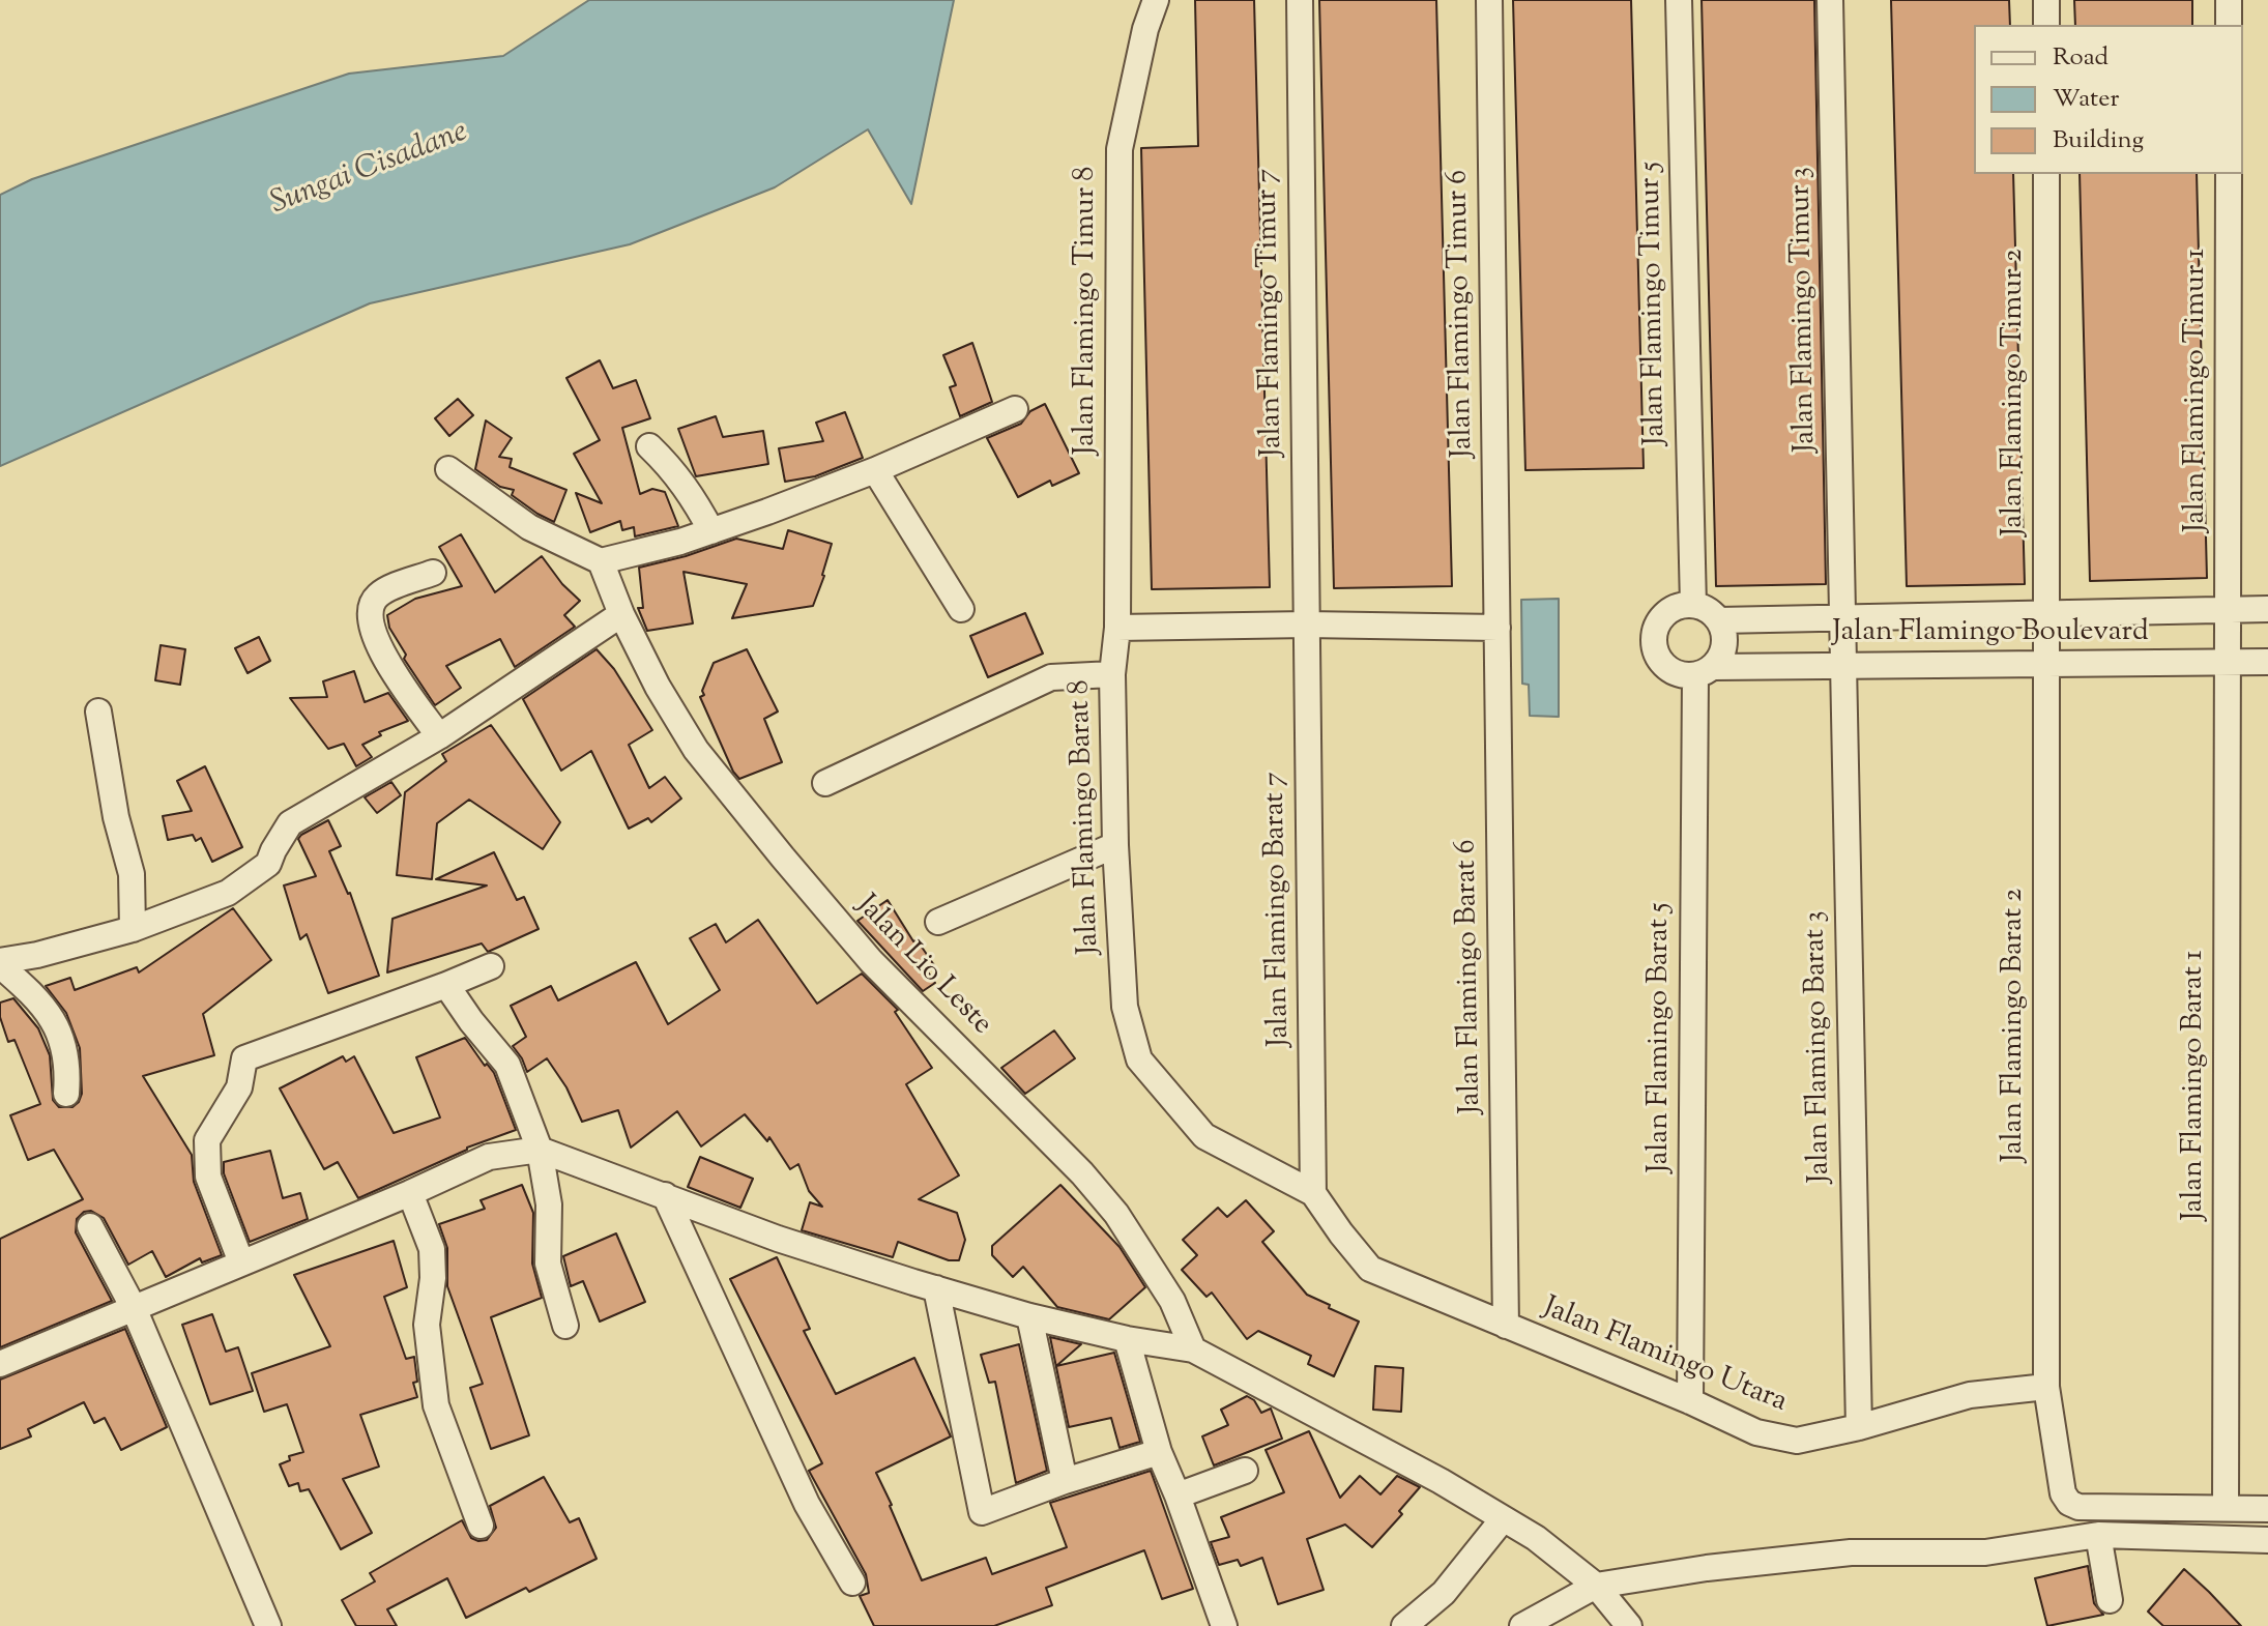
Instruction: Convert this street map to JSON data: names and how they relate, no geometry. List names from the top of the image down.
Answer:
{
  "streets": {
    "street": [
      "Jalan Flamingo Timur 5",
      "Jalan Flamingo Timur 3",
      "Jalan Flamingo Timur 8",
      "Jalan Flamingo Timur 7",
      "Jalan Flamingo Timur 6",
      "Jalan Flamingo Timur 1",
      "Jalan Flamingo Timur 2",
      "Jalan Flamingo Boulevard",
      "Jalan Flamingo Barat 8",
      "Jalan Flamingo Barat 7",
      "Jalan Lio Leste",
      "Jalan Flamingo Barat 6",
      "Jalan Flamingo Barat 2",
      "Jalan Flamingo Barat 5",
      "Jalan Flamingo Barat 3",
      "Jalan Flamingo Barat 1",
      "Jalan Flamingo Utara"
    ]
  },
  "crossings": [
    ["Jalan Flamingo Timur 5", "Jalan Flamingo Boulevard"],
    ["Jalan Flamingo Timur 5", "Jalan Flamingo Barat 5"],
    ["Jalan Flamingo Timur 3", "Jalan Flamingo Boulevard"],
    ["Jalan Flamingo Timur 3", "Jalan Flamingo Barat 3"],
    ["Jalan Flamingo Timur 8", "Jalan Flamingo Barat 8"],
    ["Jalan Flamingo Timur 7", "Jalan Flamingo Barat 7"],
    ["Jalan Flamingo Timur 6", "Jalan Flamingo Barat 6"],
    ["Jalan Flamingo Timur 1", "Jalan Flamingo Boulevard"],
    ["Jalan Flamingo Timur 1", "Jalan Flamingo Barat 1"],
    ["Jalan Flamingo Timur 2", "Jalan Flamingo Boulevard"],
    ["Jalan Flamingo Timur 2", "Jalan Flamingo Barat 2"],
    ["Jalan Flamingo Boulevard", "Jalan Flamingo Barat 2"],
    ["Jalan Flamingo Boulevard", "Jalan Flamingo Barat 5"],
    ["Jalan Flamingo Boulevard", "Jalan Flamingo Barat 3"],
    ["Jalan Flamingo Boulevard", "Jalan Flamingo Barat 1"],
    ["Jalan Flamingo Barat 8", "Jalan Flamingo Utara"],
    ["Jalan Flamingo Barat 7", "Jalan Flamingo Utara"],
    ["Jalan Flamingo Barat 6", "Jalan Flamingo Utara"],
    ["Jalan Flamingo Barat 2", "Jalan Flamingo Utara"],
    ["Jalan Flamingo Barat 5", "Jalan Flamingo Utara"],
    ["Jalan Flamingo Barat 3", "Jalan Flamingo Utara"]
  ],
  "water": ["Sungai Cisadane"],
  "legend": ["Road", "Water", "Building"]
}
